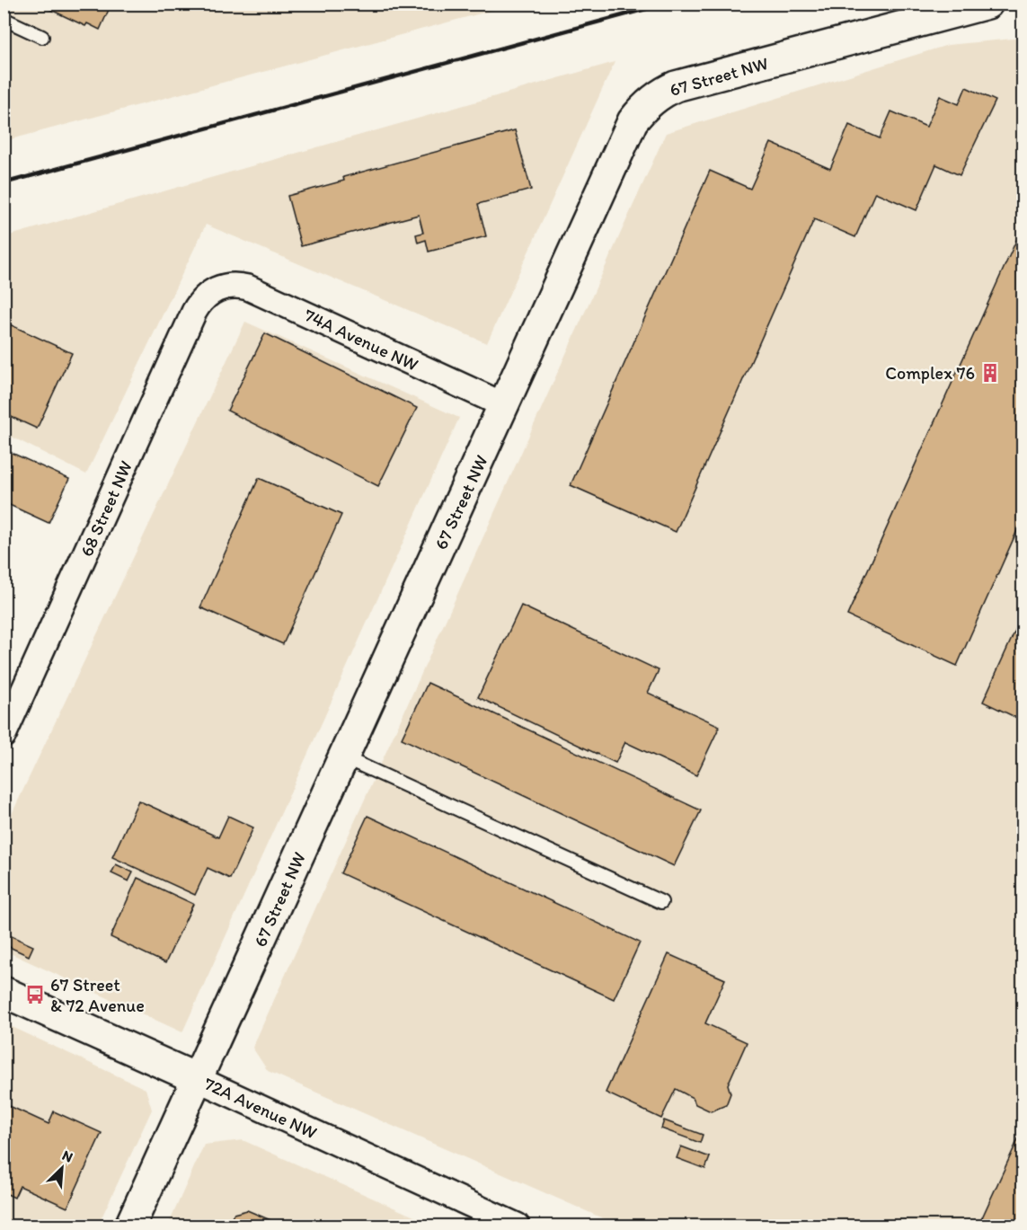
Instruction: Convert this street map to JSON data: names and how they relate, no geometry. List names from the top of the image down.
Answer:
{
  "streets": {
    "street": [
      "67 Street NW",
      "74A Avenue NW",
      "68 Street NW",
      "72A Avenue NW"
    ]
  },
  "crossings": [
    ["67 Street NW", "74A Avenue NW"],
    ["67 Street NW", "72A Avenue NW"],
    ["74A Avenue NW", "68 Street NW"]
  ],
  "places": {
    "building": ["Complex 76"],
    "bus stop": ["67 Street & 72 Avenue"]
  },
  "north": "top right"
}
